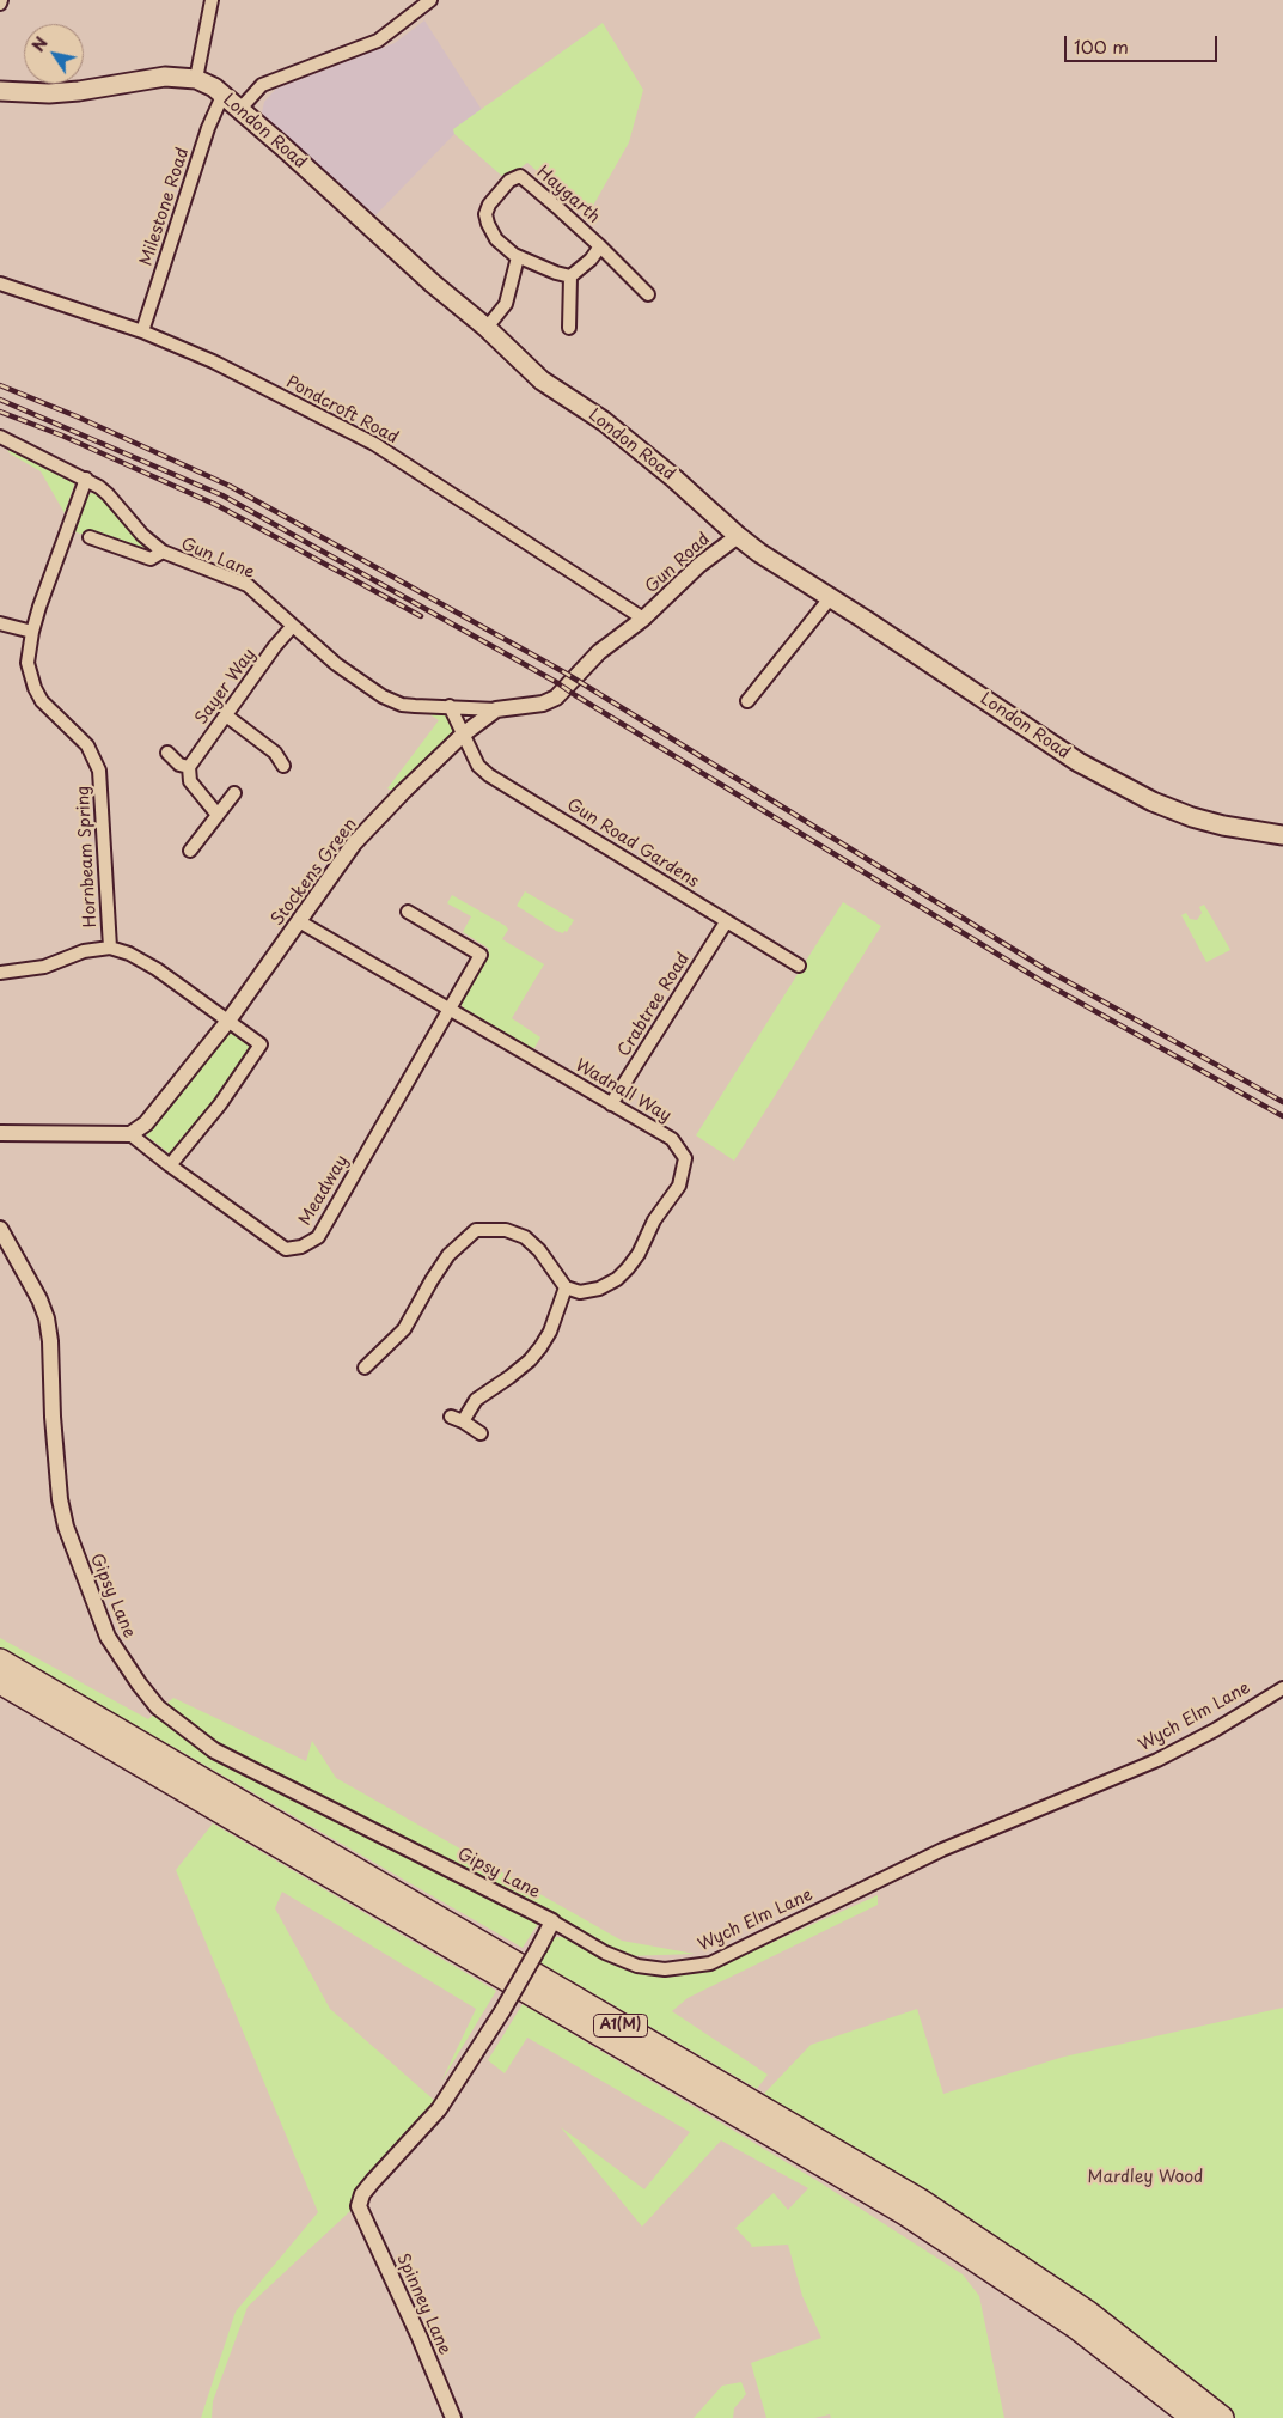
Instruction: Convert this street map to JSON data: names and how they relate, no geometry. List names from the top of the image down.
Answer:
{
  "streets": {
    "highway": ["A1(M)"],
    "main road": ["London Road"],
    "street": [
      "Haygarth",
      "Milestone Road",
      "Pondcroft Road",
      "Gun Lane",
      "Gun Road",
      "Sayer Way",
      "Gun Road Gardens",
      "Hornbeam Spring",
      "Stockens Green",
      "Crabtree Road",
      "Wadnall Way",
      "Meadway",
      "Gipsy Lane",
      "Wych Elm Lane",
      "Spinney Lane"
    ]
  },
  "crossings": [
    ["London Road", "Milestone Road"],
    ["London Road", "Gun Road"],
    ["Milestone Road", "Pondcroft Road"],
    ["Pondcroft Road", "Gun Road"],
    ["Gun Lane", "Gun Road"],
    ["Gun Lane", "Sayer Way"],
    ["Gun Lane", "Gun Road Gardens"],
    ["Gun Lane", "Hornbeam Spring"],
    ["Gun Lane", "Stockens Green"],
    ["Gun Road", "Stockens Green"],
    ["Gun Road Gardens", "Stockens Green"],
    ["Gun Road Gardens", "Crabtree Road"],
    ["Hornbeam Spring", "Stockens Green"],
    ["Stockens Green", "Wadnall Way"],
    ["Stockens Green", "Meadway"],
    ["Crabtree Road", "Wadnall Way"],
    ["Wadnall Way", "Meadway"],
    ["Gipsy Lane", "Wych Elm Lane"],
    ["Gipsy Lane", "Spinney Lane"],
    ["Wych Elm Lane", "Spinney Lane"]
  ],
  "parks": ["Mardley Wood"],
  "scale_bar": "100 m",
  "north": "top left"
}
